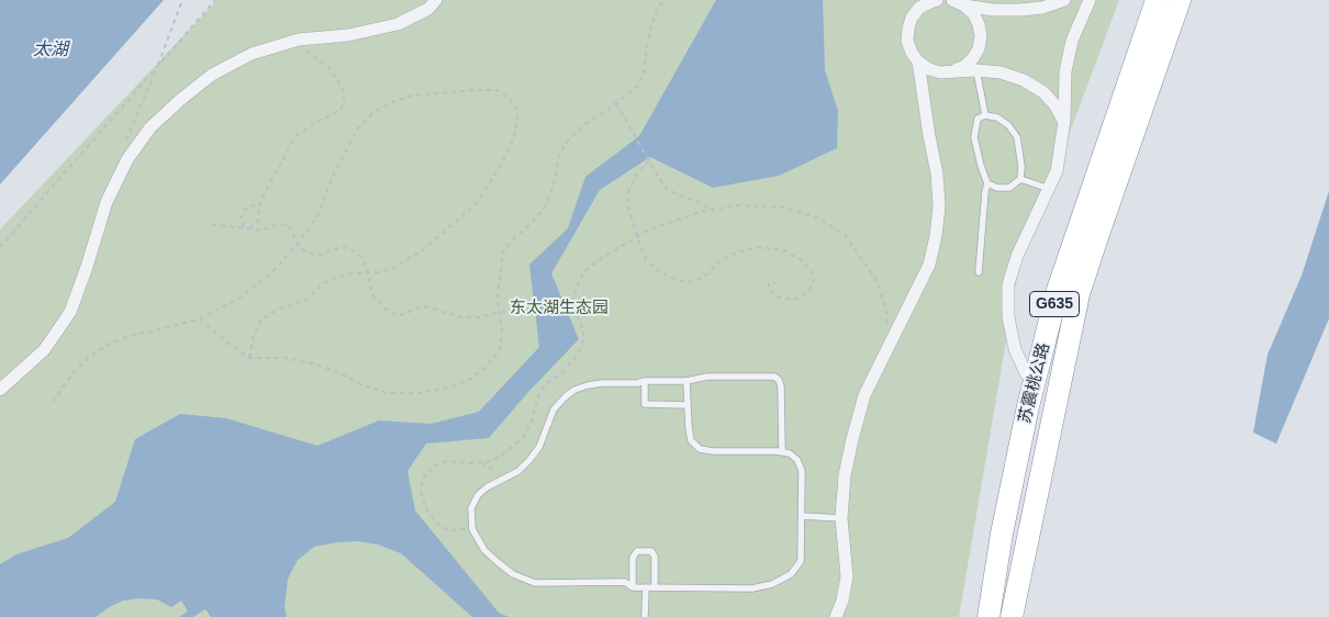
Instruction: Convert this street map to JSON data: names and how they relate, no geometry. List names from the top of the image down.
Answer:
{
  "streets": {
    "highway": ["G635", "苏震桃公路"]
  },
  "water": ["太湖"],
  "parks": ["东太湖生态园"]
}
